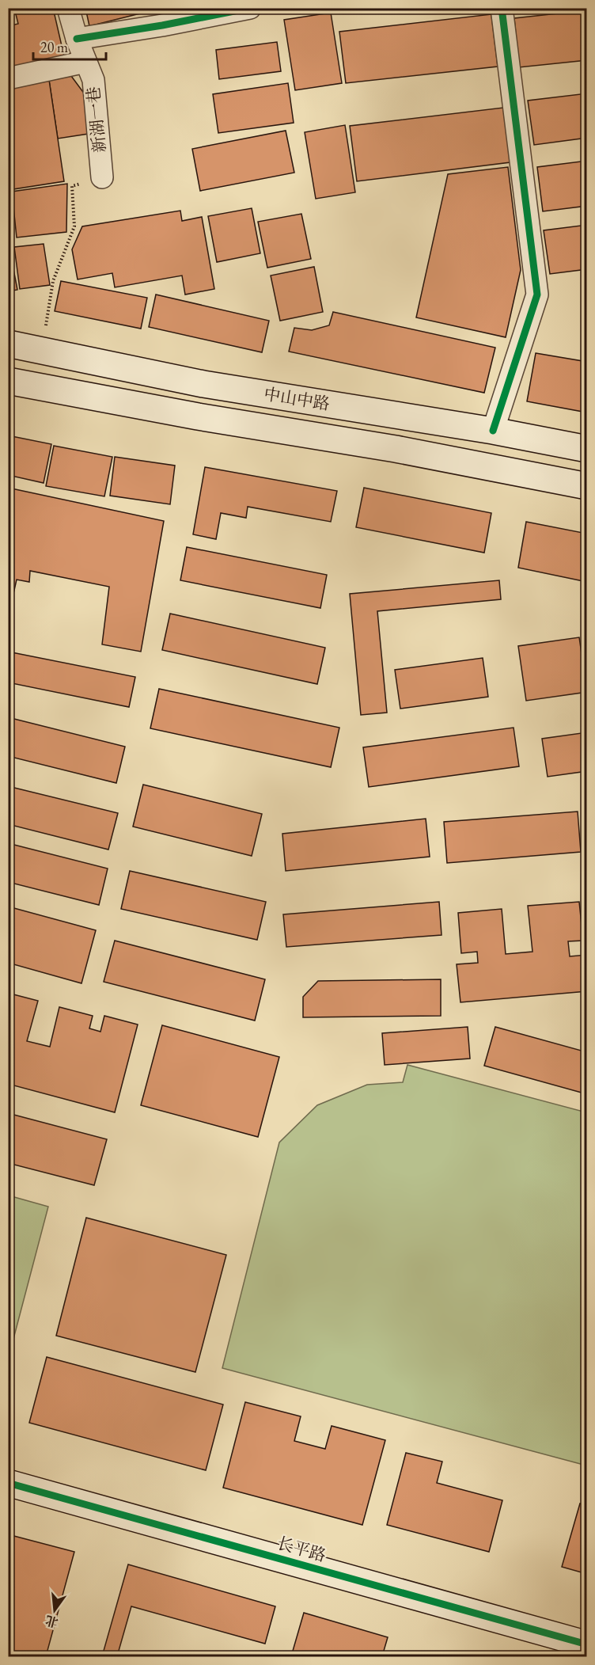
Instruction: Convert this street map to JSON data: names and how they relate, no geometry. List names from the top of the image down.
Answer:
{
  "streets": {
    "street": ["新湖一巷", "中山中路", "长平路"]
  },
  "scale_bar": "20 m",
  "north": "bottom"
}
